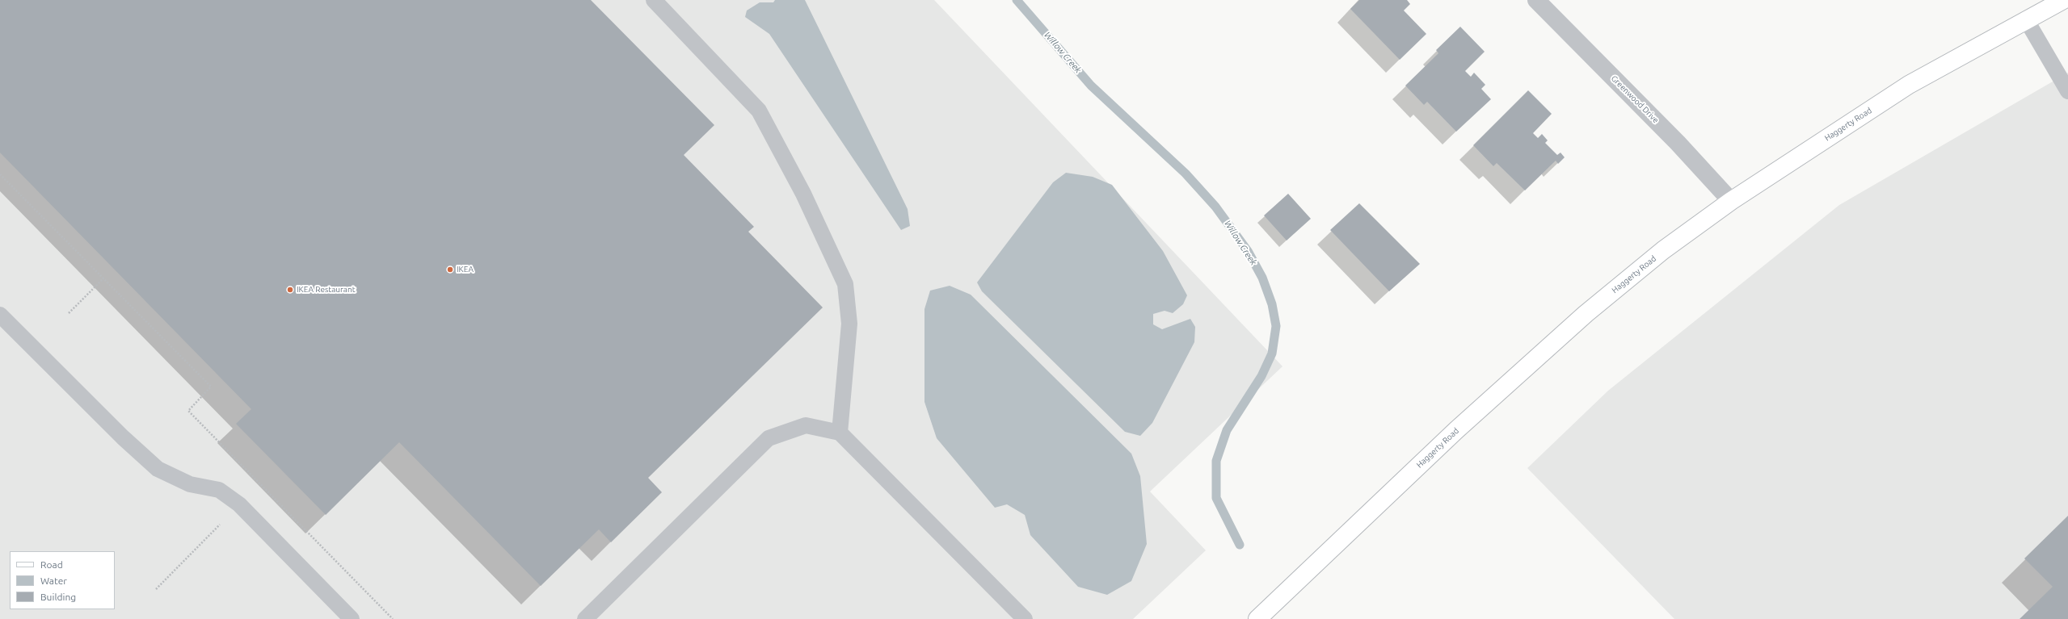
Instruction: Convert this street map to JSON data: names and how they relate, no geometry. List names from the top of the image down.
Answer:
{
  "streets": {
    "main road": ["Haggerty Road"],
    "street": ["Greenwood Drive"]
  },
  "crossings": [
    ["Greenwood Drive", "Haggerty Road"]
  ],
  "water": ["Willow Creek"],
  "places": ["IKEA", "IKEA Restaurant"],
  "legend": ["Road", "Water", "Building"]
}
